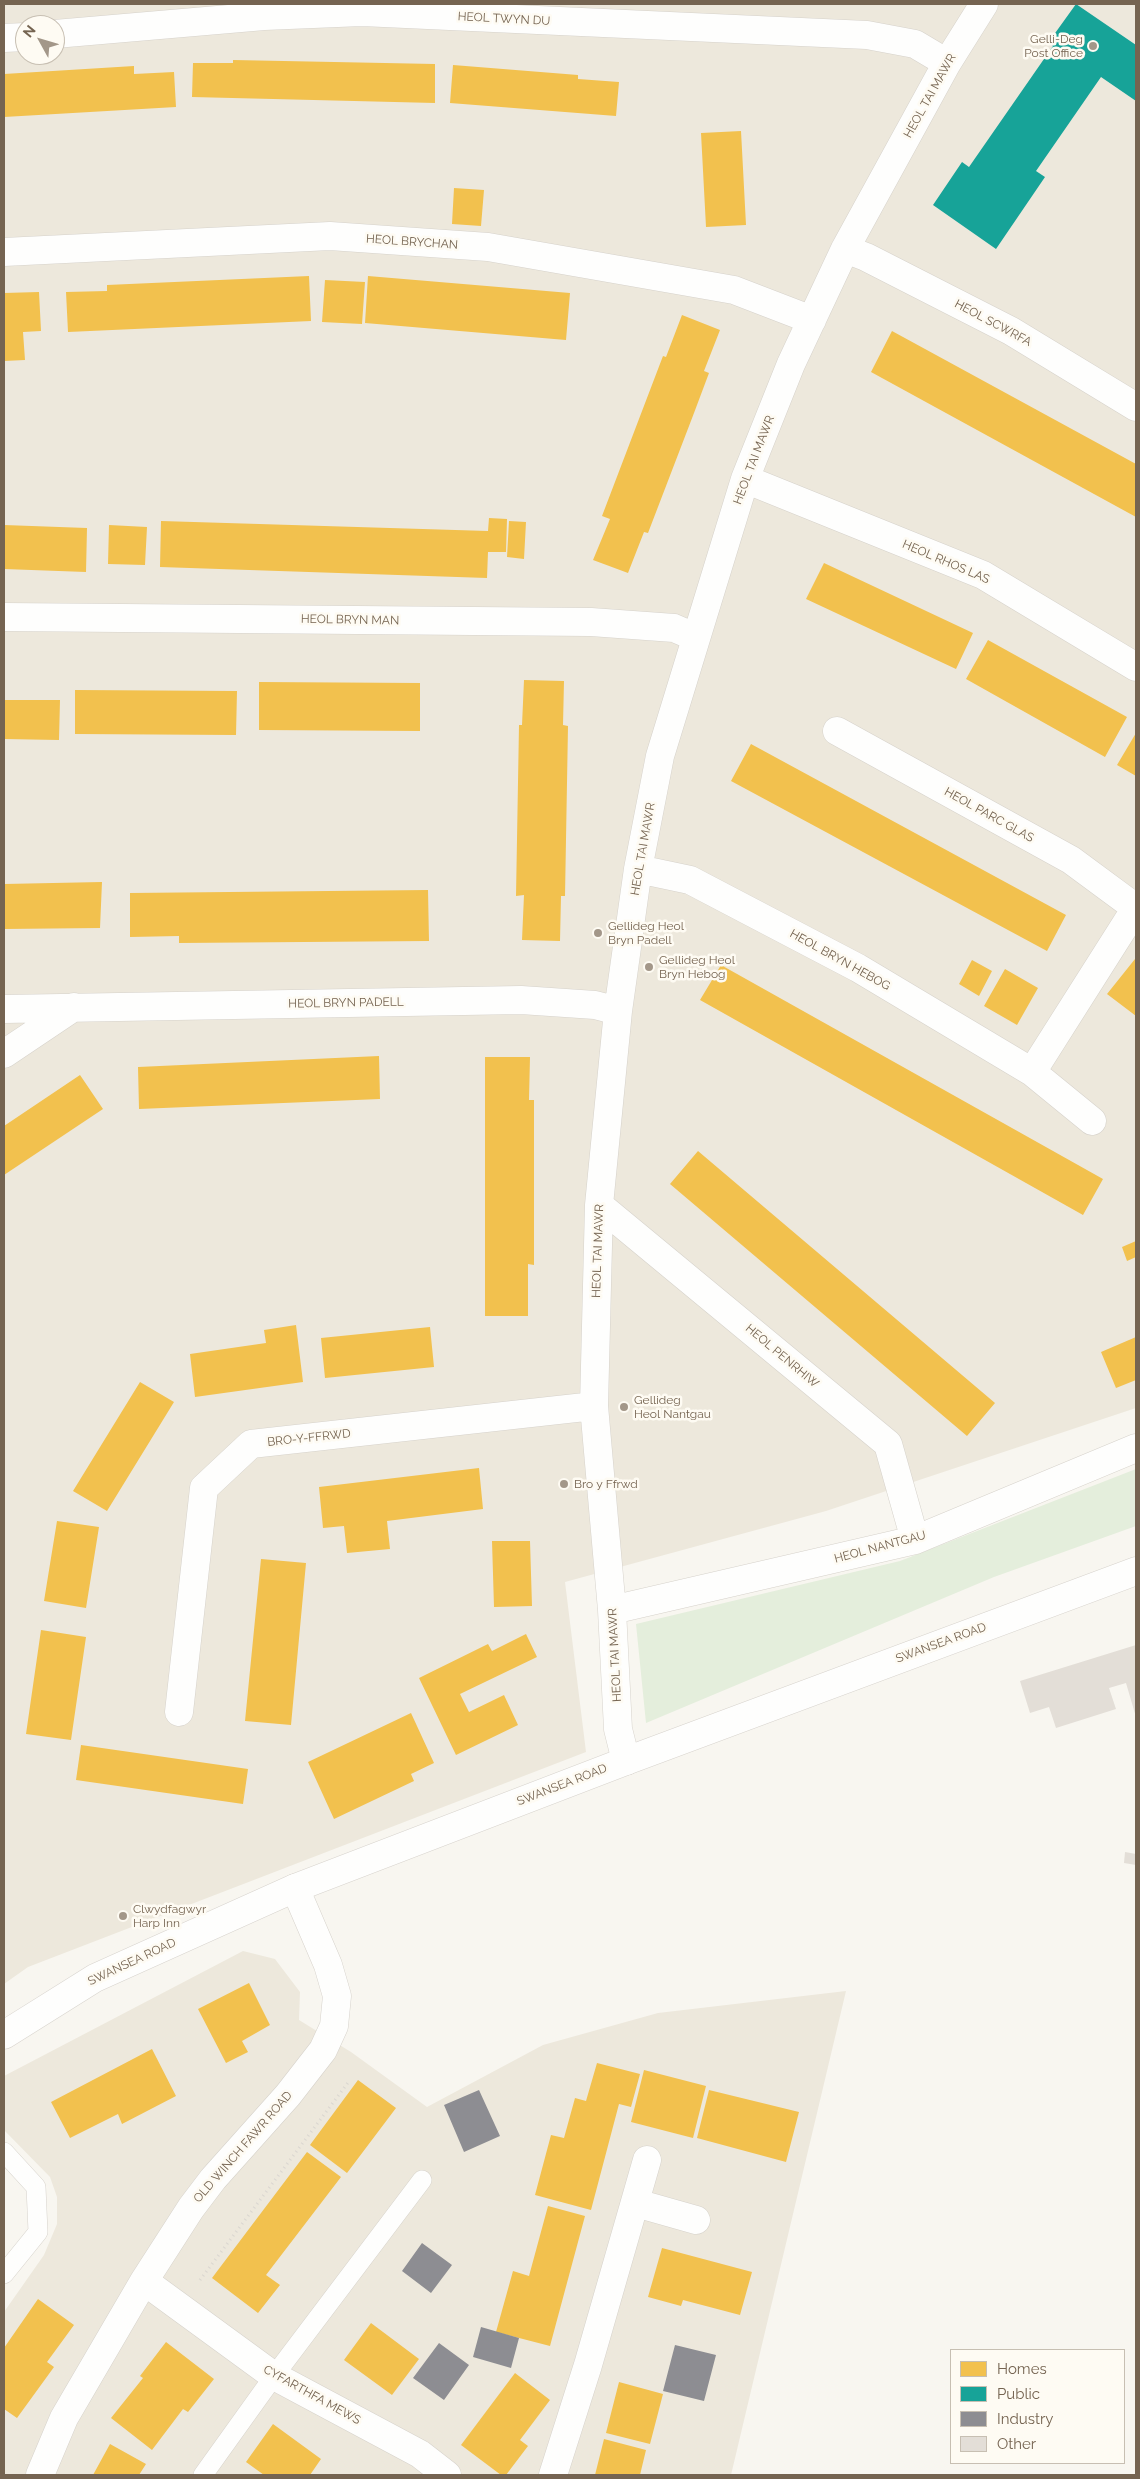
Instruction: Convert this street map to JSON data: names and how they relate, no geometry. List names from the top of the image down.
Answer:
{
  "streets": {
    "street": [
      "HEOL TWYN DU",
      "HEOL TAI MAWR",
      "HEOL BRYCHAN",
      "HEOL SCWRFA",
      "HEOL RHOS LAS",
      "HEOL BRYN MAN",
      "HEOL PARC GLAS",
      "HEOL BRYN HEBOG",
      "HEOL BRYN PADELL",
      "HEOL PENRHIW",
      "BRO-Y-FFRWD",
      "HEOL NANTGAU",
      "SWANSEA ROAD",
      "OLD WINCH FAWR ROAD",
      "CYFARTHFA MEWS"
    ]
  },
  "crossings": [
    ["HEOL TWYN DU", "HEOL TAI MAWR"],
    ["HEOL TAI MAWR", "HEOL BRYCHAN"],
    ["HEOL TAI MAWR", "HEOL SCWRFA"],
    ["HEOL TAI MAWR", "HEOL RHOS LAS"],
    ["HEOL TAI MAWR", "HEOL BRYN MAN"],
    ["HEOL TAI MAWR", "HEOL BRYN HEBOG"],
    ["HEOL TAI MAWR", "HEOL BRYN PADELL"],
    ["HEOL TAI MAWR", "HEOL PENRHIW"],
    ["HEOL TAI MAWR", "BRO-Y-FFRWD"],
    ["HEOL TAI MAWR", "HEOL NANTGAU"],
    ["HEOL TAI MAWR", "SWANSEA ROAD"],
    ["HEOL PENRHIW", "HEOL NANTGAU"],
    ["SWANSEA ROAD", "OLD WINCH FAWR ROAD"],
    ["OLD WINCH FAWR ROAD", "CYFARTHFA MEWS"]
  ],
  "places": [
    "Gelli-Deg Post Office",
    "Gellideg Heol Bryn Padell",
    "Gellideg Heol Bryn Hebog",
    "Gellideg Heol Nantgau",
    "Bro y Ffrwd",
    "Clwydfagwyr Harp Inn"
  ],
  "legend": [
    "Homes",
    "Public",
    "Industry",
    "Other"
  ],
  "north": "top left"
}
